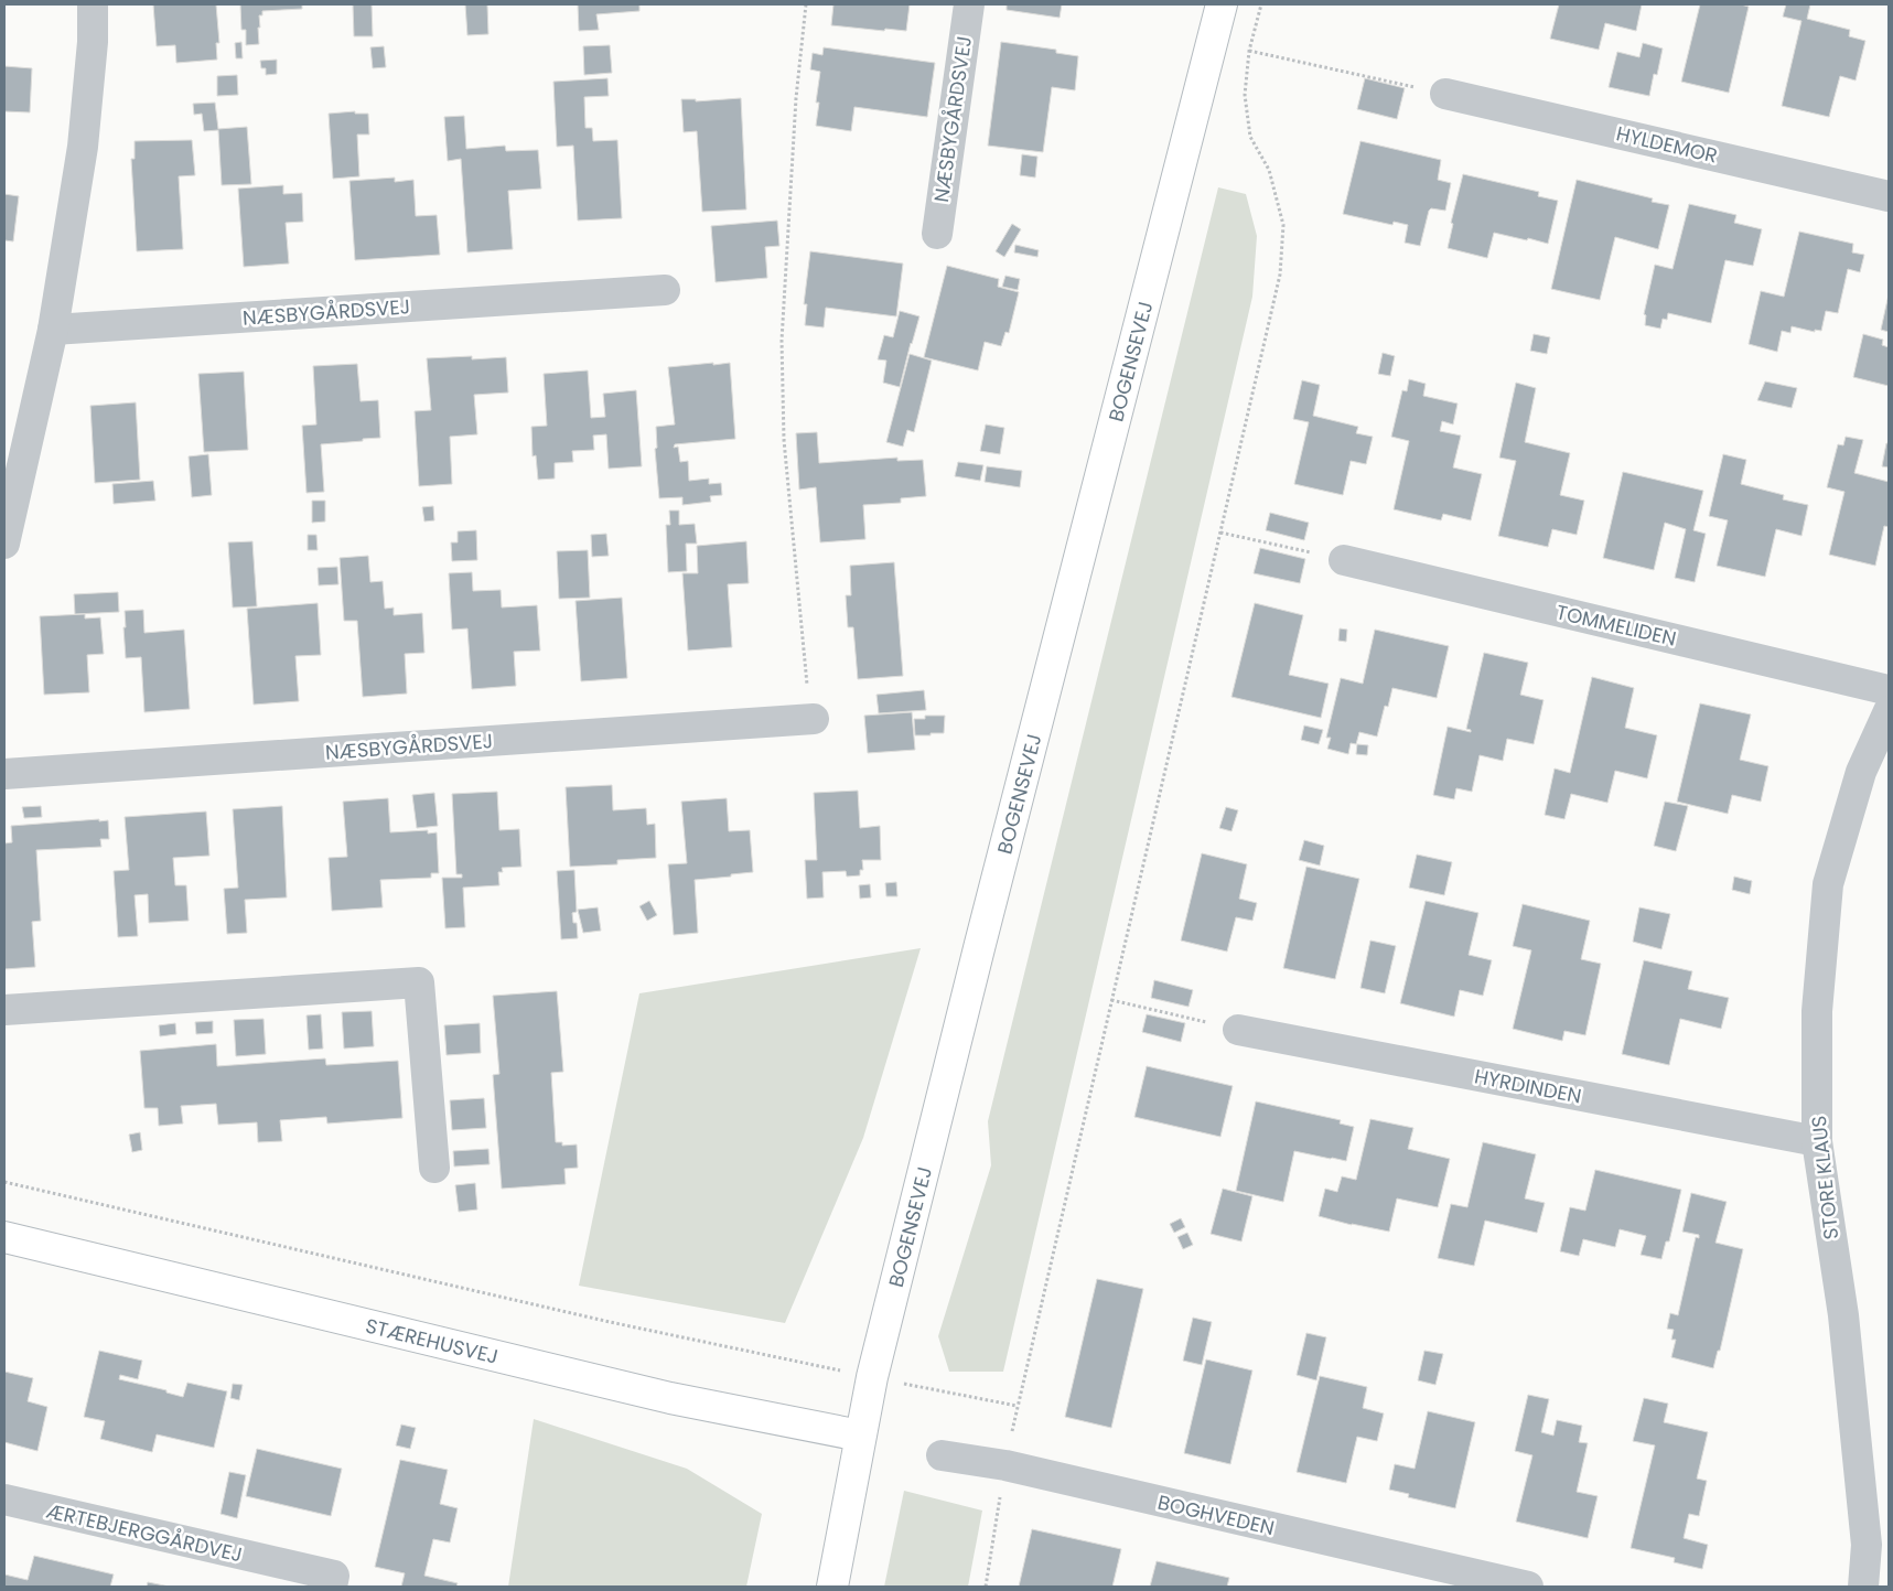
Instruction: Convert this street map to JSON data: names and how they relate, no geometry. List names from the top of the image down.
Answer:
{
  "streets": {
    "main road": ["BOGENSEVEJ", "STÆREHUSVEJ"],
    "street": [
      "NÆSBYGÅRDSVEJ",
      "HYLDEMOR",
      "TOMMELIDEN",
      "HYRDINDEN",
      "STORE KLAUS",
      "BOGHVEDEN",
      "ÆRTEBJERGGÅRDVEJ"
    ]
  },
  "crossings": [
    ["BOGENSEVEJ", "STÆREHUSVEJ"],
    ["HYRDINDEN", "STORE KLAUS"]
  ]
}
